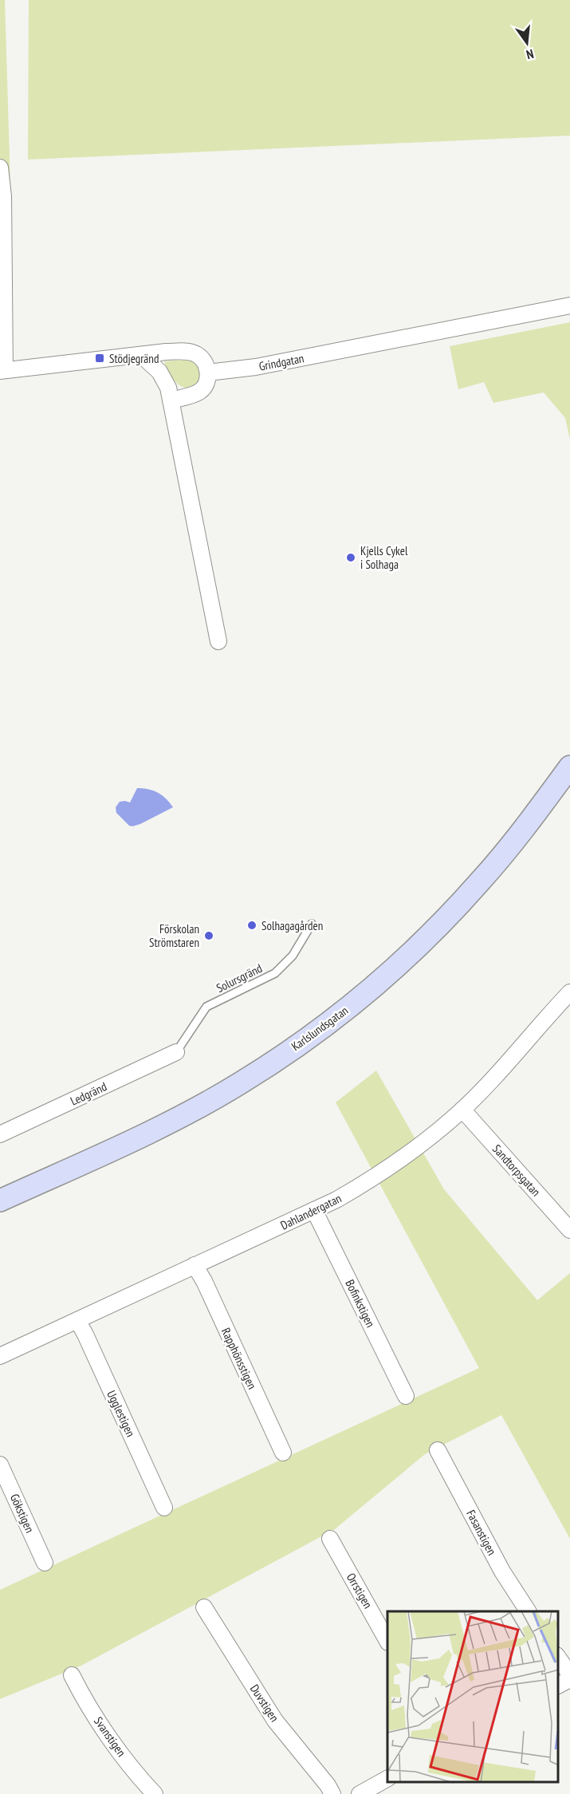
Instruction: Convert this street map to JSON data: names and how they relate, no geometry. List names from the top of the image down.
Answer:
{
  "streets": {
    "main road": ["Karlslundsgatan"],
    "street": [
      "Grindgatan",
      "Ledgränd",
      "Sandtorpsgatan",
      "Dahlandergatan",
      "Bofinkstigen",
      "Rapphönsstigen",
      "Ugglestigen",
      "Gökstigen",
      "Fasanstigen",
      "Orrstigen",
      "Duvstigen",
      "Svanstigen"
    ],
    "lane": ["Solursgränd"]
  },
  "crossings": [
    ["Solursgränd", "Ledgränd"],
    ["Sandtorpsgatan", "Dahlandergatan"],
    ["Dahlandergatan", "Bofinkstigen"],
    ["Dahlandergatan", "Rapphönsstigen"],
    ["Dahlandergatan", "Ugglestigen"]
  ],
  "places": {
    "transit": ["Stödjegränd"],
    "other": ["Kjells Cykel i Solhaga", "Solhagagården", "Förskolan Strömstaren"]
  },
  "north": "bottom"
}
